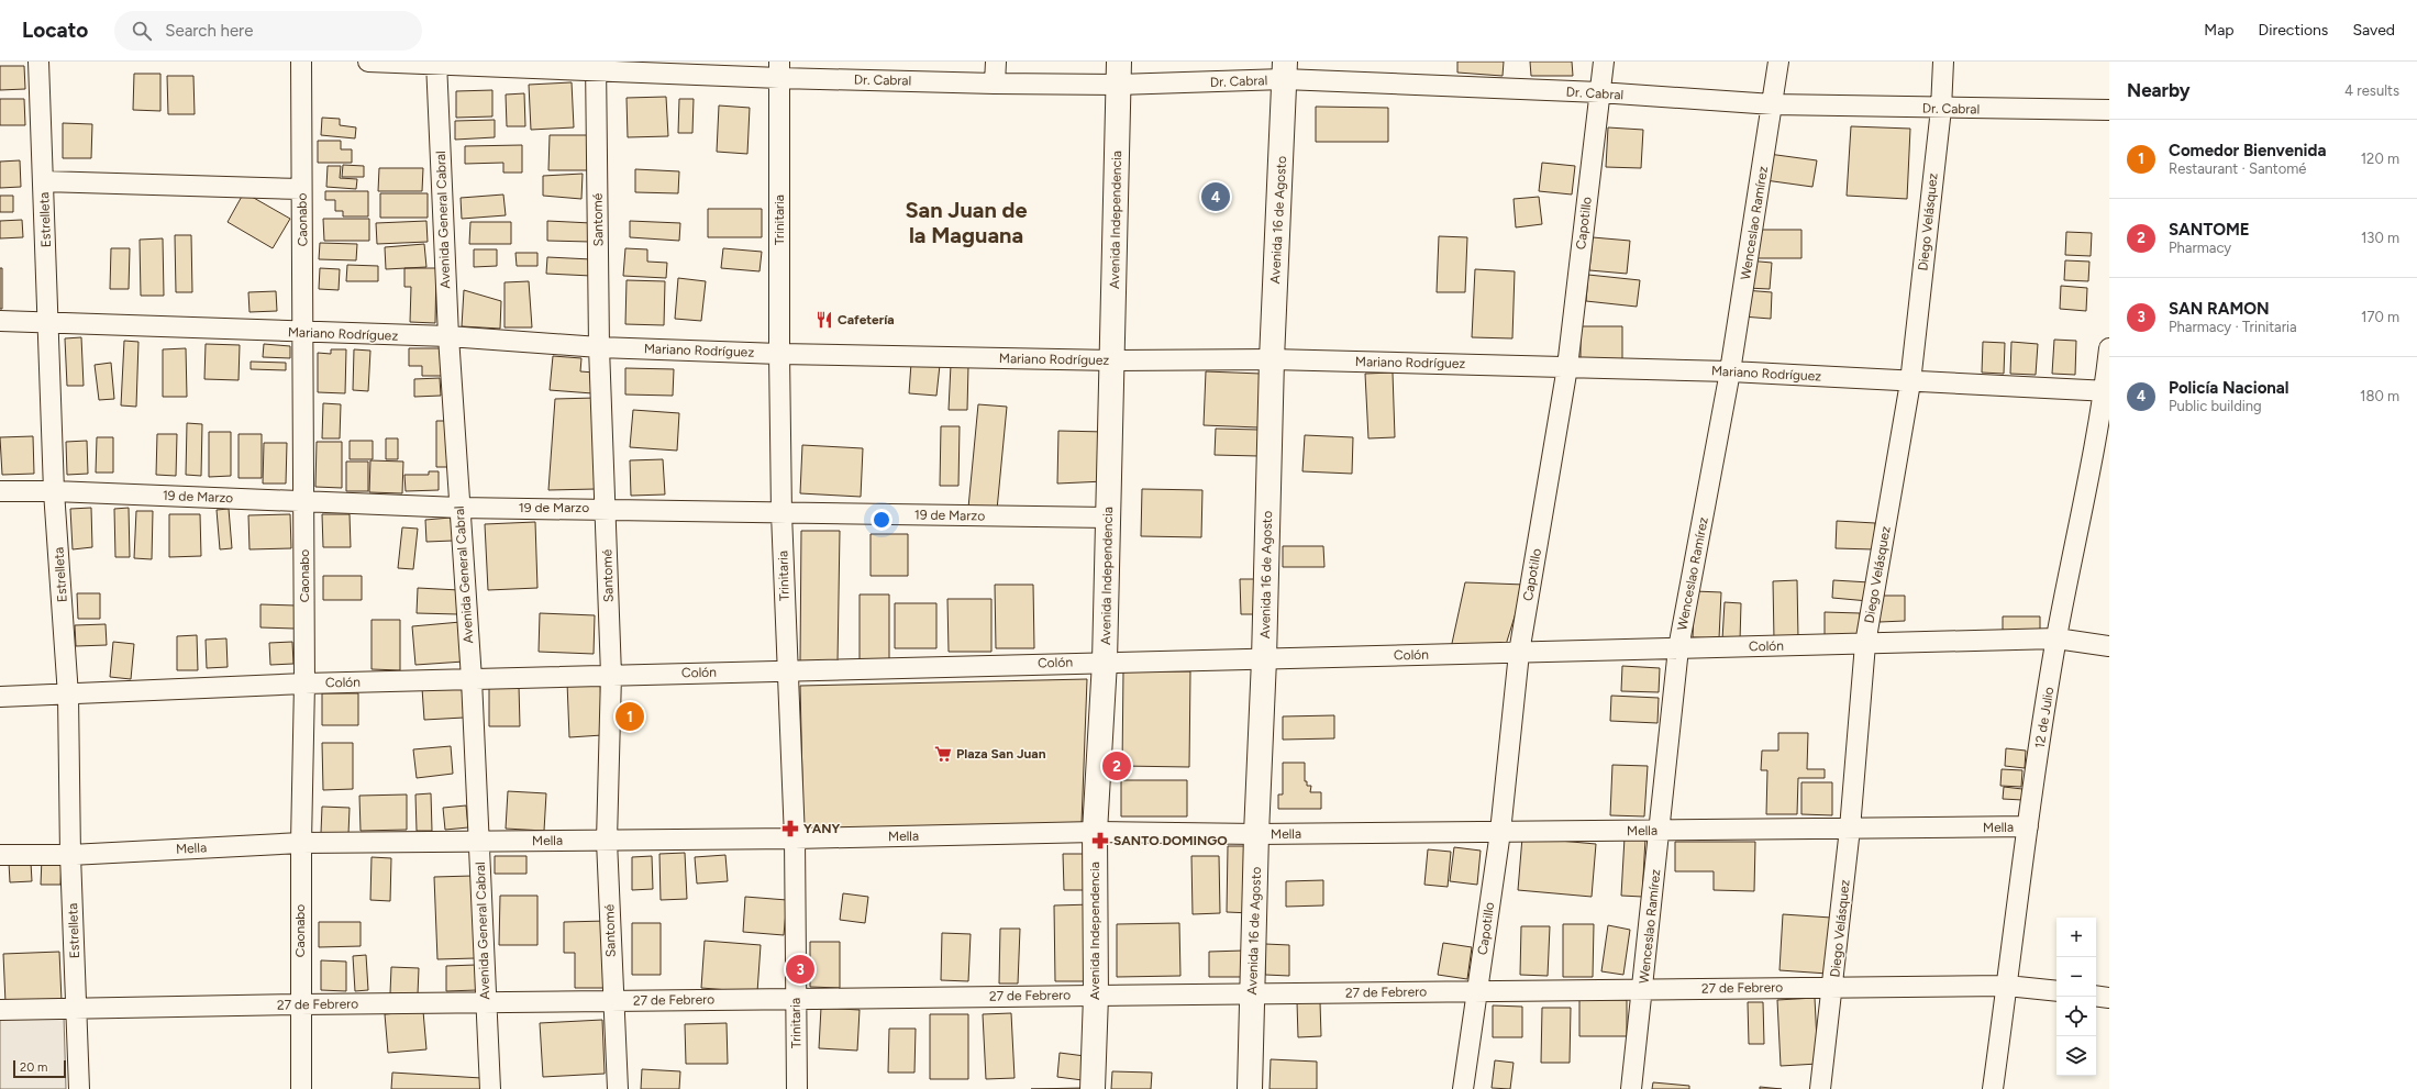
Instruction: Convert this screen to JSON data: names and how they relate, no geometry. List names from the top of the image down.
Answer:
{
  "streets": {
    "main road": ["Avenida Independencia", "Avenida 16 de Agosto"],
    "street": [
      "Dr. Cabral",
      "Estrelleta",
      "Caonabo",
      "Avenida General Cabral",
      "Santomé",
      "Trinitaria",
      "Diego Velásquez",
      "Capotillo",
      "Wenceslao Ramírez",
      "Mariano Rodríguez",
      "19 de Marzo",
      "Colón",
      "12 de Julio",
      "Mella",
      "27 de Febrero"
    ]
  },
  "crossings": [
    ["Dr. Cabral", "Avenida General Cabral"],
    ["Dr. Cabral", "Santomé"],
    ["Dr. Cabral", "Trinitaria"],
    ["Dr. Cabral", "Avenida Independencia"],
    ["Dr. Cabral", "Avenida 16 de Agosto"],
    ["Dr. Cabral", "Diego Velásquez"],
    ["Dr. Cabral", "Capotillo"],
    ["Dr. Cabral", "Wenceslao Ramírez"],
    ["Estrelleta", "Mariano Rodríguez"],
    ["Estrelleta", "19 de Marzo"],
    ["Estrelleta", "Colón"],
    ["Estrelleta", "Mella"],
    ["Estrelleta", "27 de Febrero"],
    ["Caonabo", "Mariano Rodríguez"],
    ["Caonabo", "19 de Marzo"],
    ["Caonabo", "Colón"],
    ["Caonabo", "Mella"],
    ["Caonabo", "27 de Febrero"],
    ["Avenida General Cabral", "Mariano Rodríguez"],
    ["Avenida General Cabral", "19 de Marzo"],
    ["Avenida General Cabral", "Colón"],
    ["Avenida General Cabral", "Mella"],
    ["Avenida General Cabral", "27 de Febrero"],
    ["Santomé", "Mariano Rodríguez"],
    ["Santomé", "19 de Marzo"],
    ["Santomé", "Colón"],
    ["Santomé", "Mella"],
    ["Santomé", "27 de Febrero"],
    ["Trinitaria", "Mariano Rodríguez"],
    ["Trinitaria", "19 de Marzo"],
    ["Trinitaria", "Colón"],
    ["Trinitaria", "Mella"],
    ["Trinitaria", "27 de Febrero"],
    ["Avenida Independencia", "Mariano Rodríguez"],
    ["Avenida Independencia", "19 de Marzo"],
    ["Avenida Independencia", "Colón"],
    ["Avenida Independencia", "Mella"],
    ["Avenida Independencia", "27 de Febrero"],
    ["Avenida 16 de Agosto", "Mariano Rodríguez"],
    ["Avenida 16 de Agosto", "Colón"],
    ["Avenida 16 de Agosto", "Mella"],
    ["Avenida 16 de Agosto", "27 de Febrero"],
    ["Diego Velásquez", "Mariano Rodríguez"],
    ["Diego Velásquez", "Colón"],
    ["Diego Velásquez", "Mella"],
    ["Diego Velásquez", "27 de Febrero"],
    ["Capotillo", "Mariano Rodríguez"],
    ["Capotillo", "Colón"],
    ["Capotillo", "Mella"],
    ["Capotillo", "27 de Febrero"],
    ["Wenceslao Ramírez", "Mariano Rodríguez"],
    ["Wenceslao Ramírez", "Colón"],
    ["Wenceslao Ramírez", "Mella"],
    ["Wenceslao Ramírez", "27 de Febrero"],
    ["Mariano Rodríguez", "12 de Julio"],
    ["Colón", "12 de Julio"],
    ["12 de Julio", "Mella"],
    ["12 de Julio", "27 de Febrero"]
  ],
  "districts": ["San Juan de la Maguana"],
  "places": {
    "restaurant": ["Cafetería"],
    "supermarket": ["Plaza San Juan"],
    "pharmacy": ["YANY", "SANTO DOMINGO"]
  },
  "scale_bar": "20 m",
  "page": {
    "header": "Locato",
    "search": "Search here",
    "nav": ["Map", "Directions", "Saved"],
    "heading": ["Nearby", "4 results"],
    "list": [
      {
        "mark": "1",
        "name": "Comedor Bienvenida",
        "note": "Restaurant · Santomé",
        "value": "120 m"
      },
      {
        "mark": "2",
        "name": "SANTOME",
        "note": "Pharmacy",
        "value": "130 m"
      },
      {
        "mark": "3",
        "name": "SAN RAMON",
        "note": "Pharmacy · Trinitaria",
        "value": "170 m"
      },
      {
        "mark": "4",
        "name": "Policía Nacional",
        "note": "Public building",
        "value": "180 m"
      }
    ],
    "pins": [
      "4",
      "1",
      "2",
      "3"
    ],
    "map_buttons": ["+", "−"],
    "scale": "20 m"
  }
}
